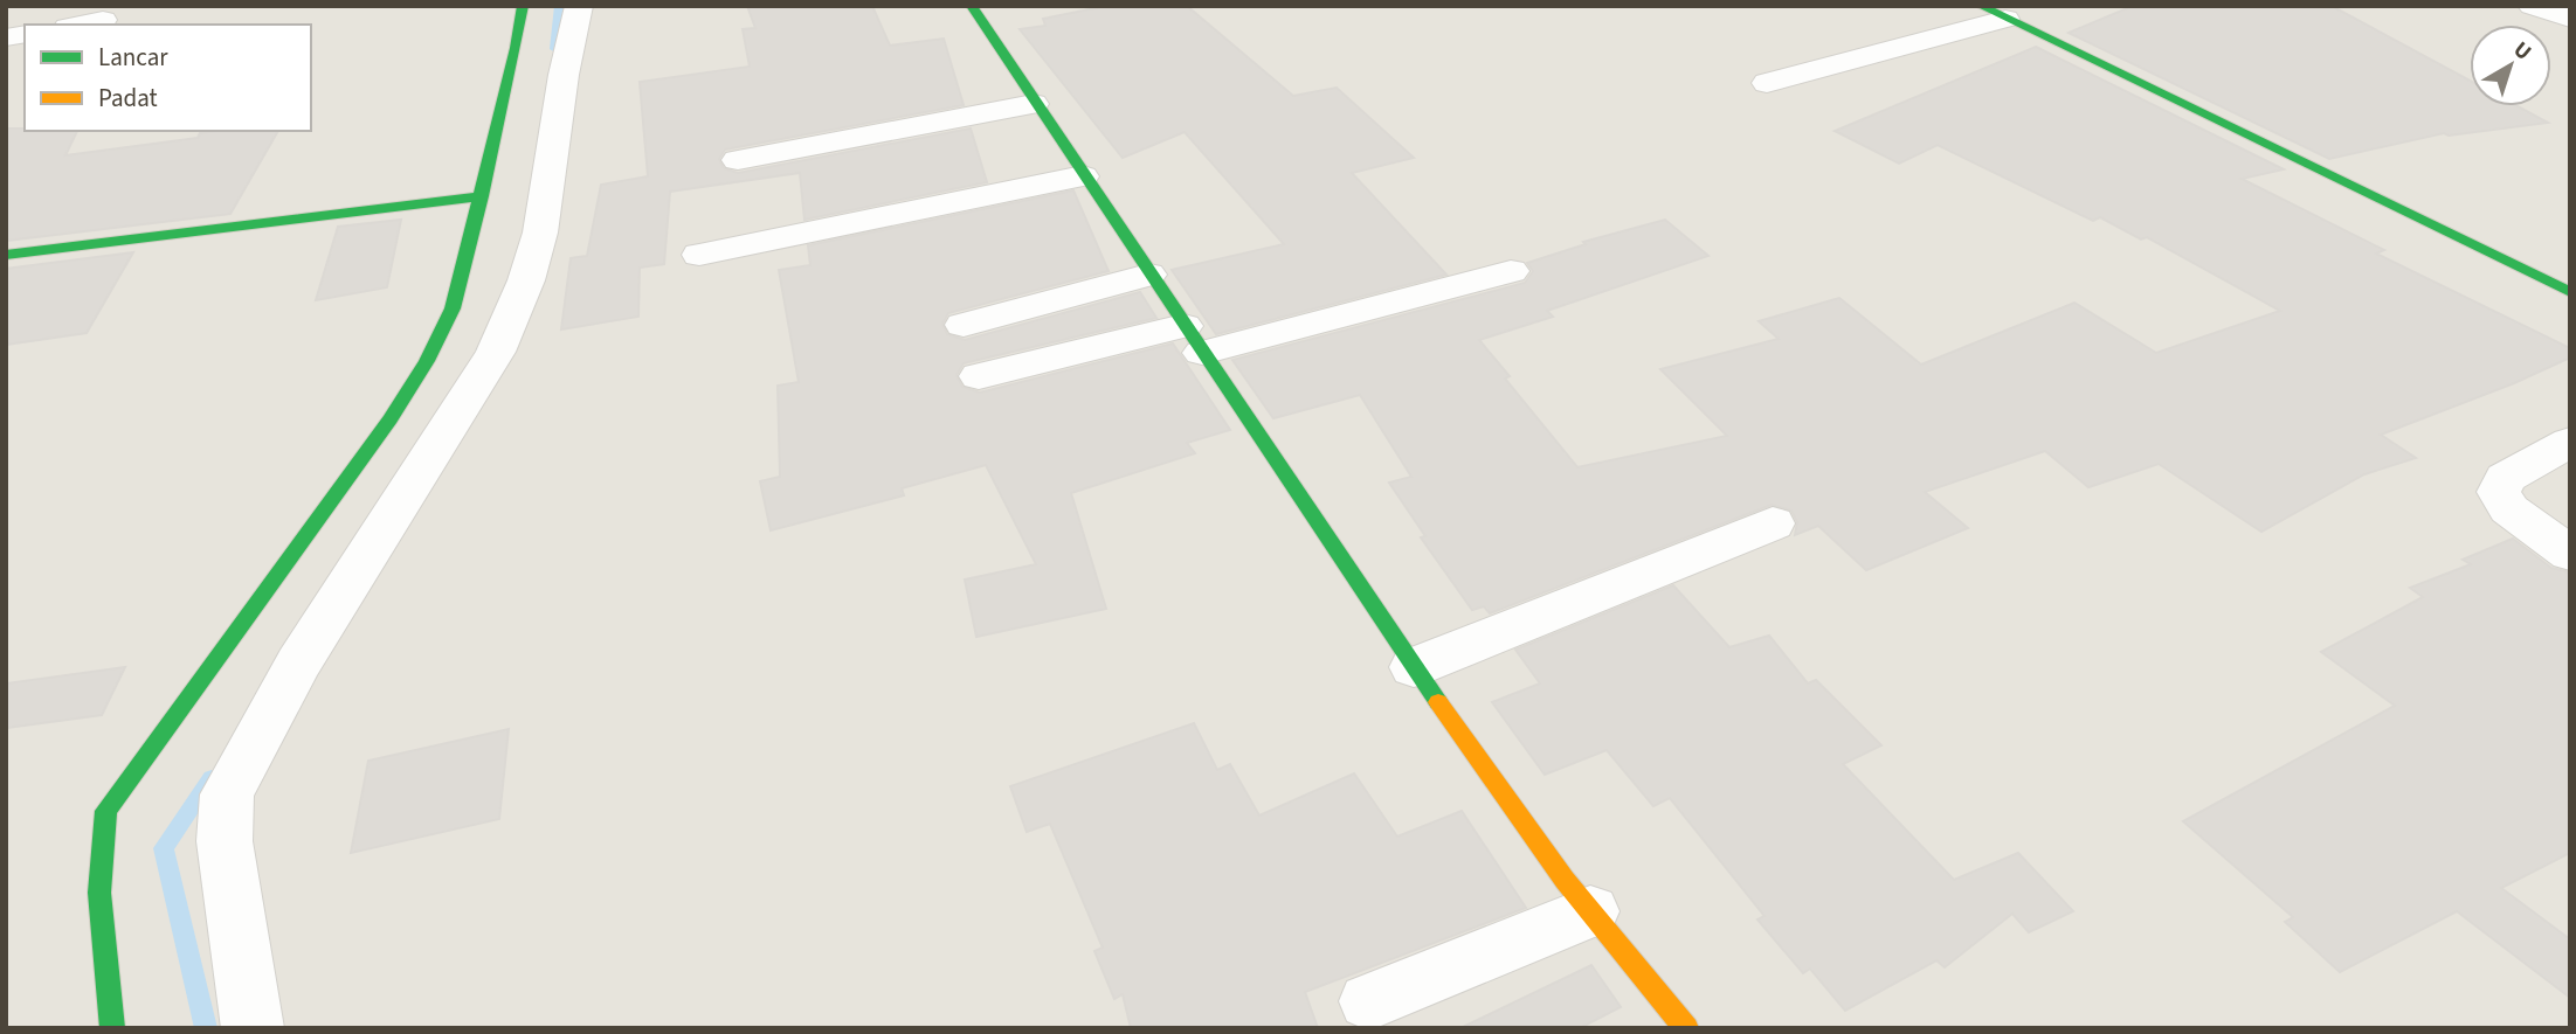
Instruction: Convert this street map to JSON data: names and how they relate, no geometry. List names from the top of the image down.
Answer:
{
  "legend": ["Lancar", "Padat"],
  "north": "top right"
}
